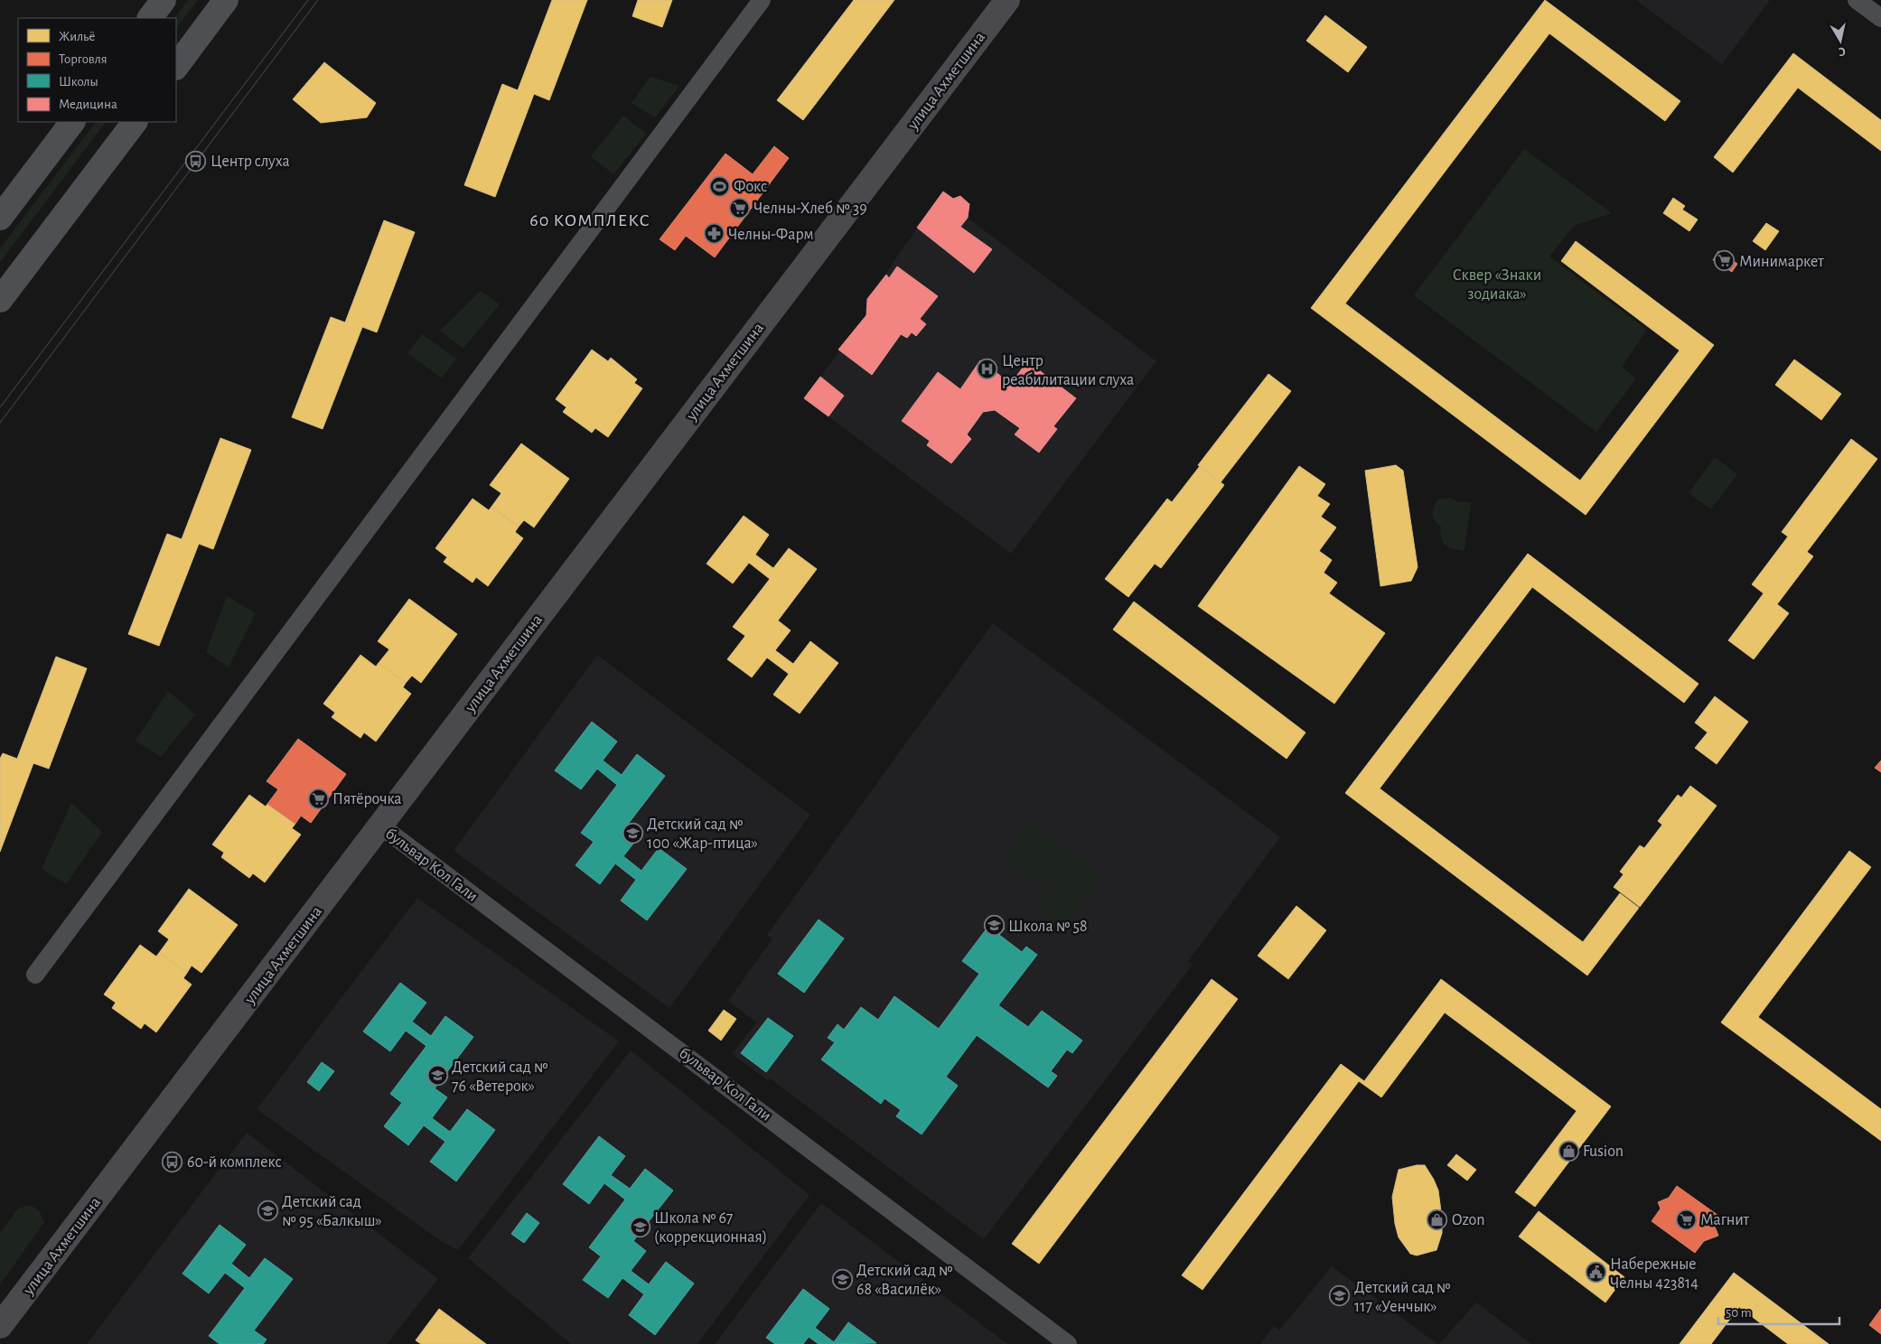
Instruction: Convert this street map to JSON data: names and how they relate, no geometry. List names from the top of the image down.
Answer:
{
  "streets": {
    "street": ["улица Ахметшина", "бульвар Кол Гали"]
  },
  "crossings": [
    ["улица Ахметшина", "бульвар Кол Гали"]
  ],
  "districts": ["60 КОМПЛЕКС"],
  "parks": ["Сквер «Знаки зодиака»"],
  "places": {
    "bus stop": ["Центр слуха", "60-й комплекс"],
    "sports": ["Фокс"],
    "supermarket": [
      "Челны-Хлеб № 39",
      "Минимаркет",
      "Пятёрочка",
      "Магнит"
    ],
    "pharmacy": ["Челны-Фарм"],
    "hospital": ["Центр реабилитации слуха"],
    "school or university": [
      "Детский сад № 100 «Жар-птица»",
      "Школа № 58",
      "Детский сад № 76 «Ветерок»",
      "Детский сад № 95 «Балкыш»",
      "Школа № 67 (коррекционная)",
      "Детский сад № 68 «Василёк»",
      "Детский сад № 117 «Уенчык»"
    ],
    "shop": ["Fusion", "Ozon"],
    "public building": ["Набережные Челны 423814"]
  },
  "legend": [
    "Жильё",
    "Торговля",
    "Школы",
    "Медицина"
  ],
  "scale_bar": "50 m",
  "north": "bottom"
}
